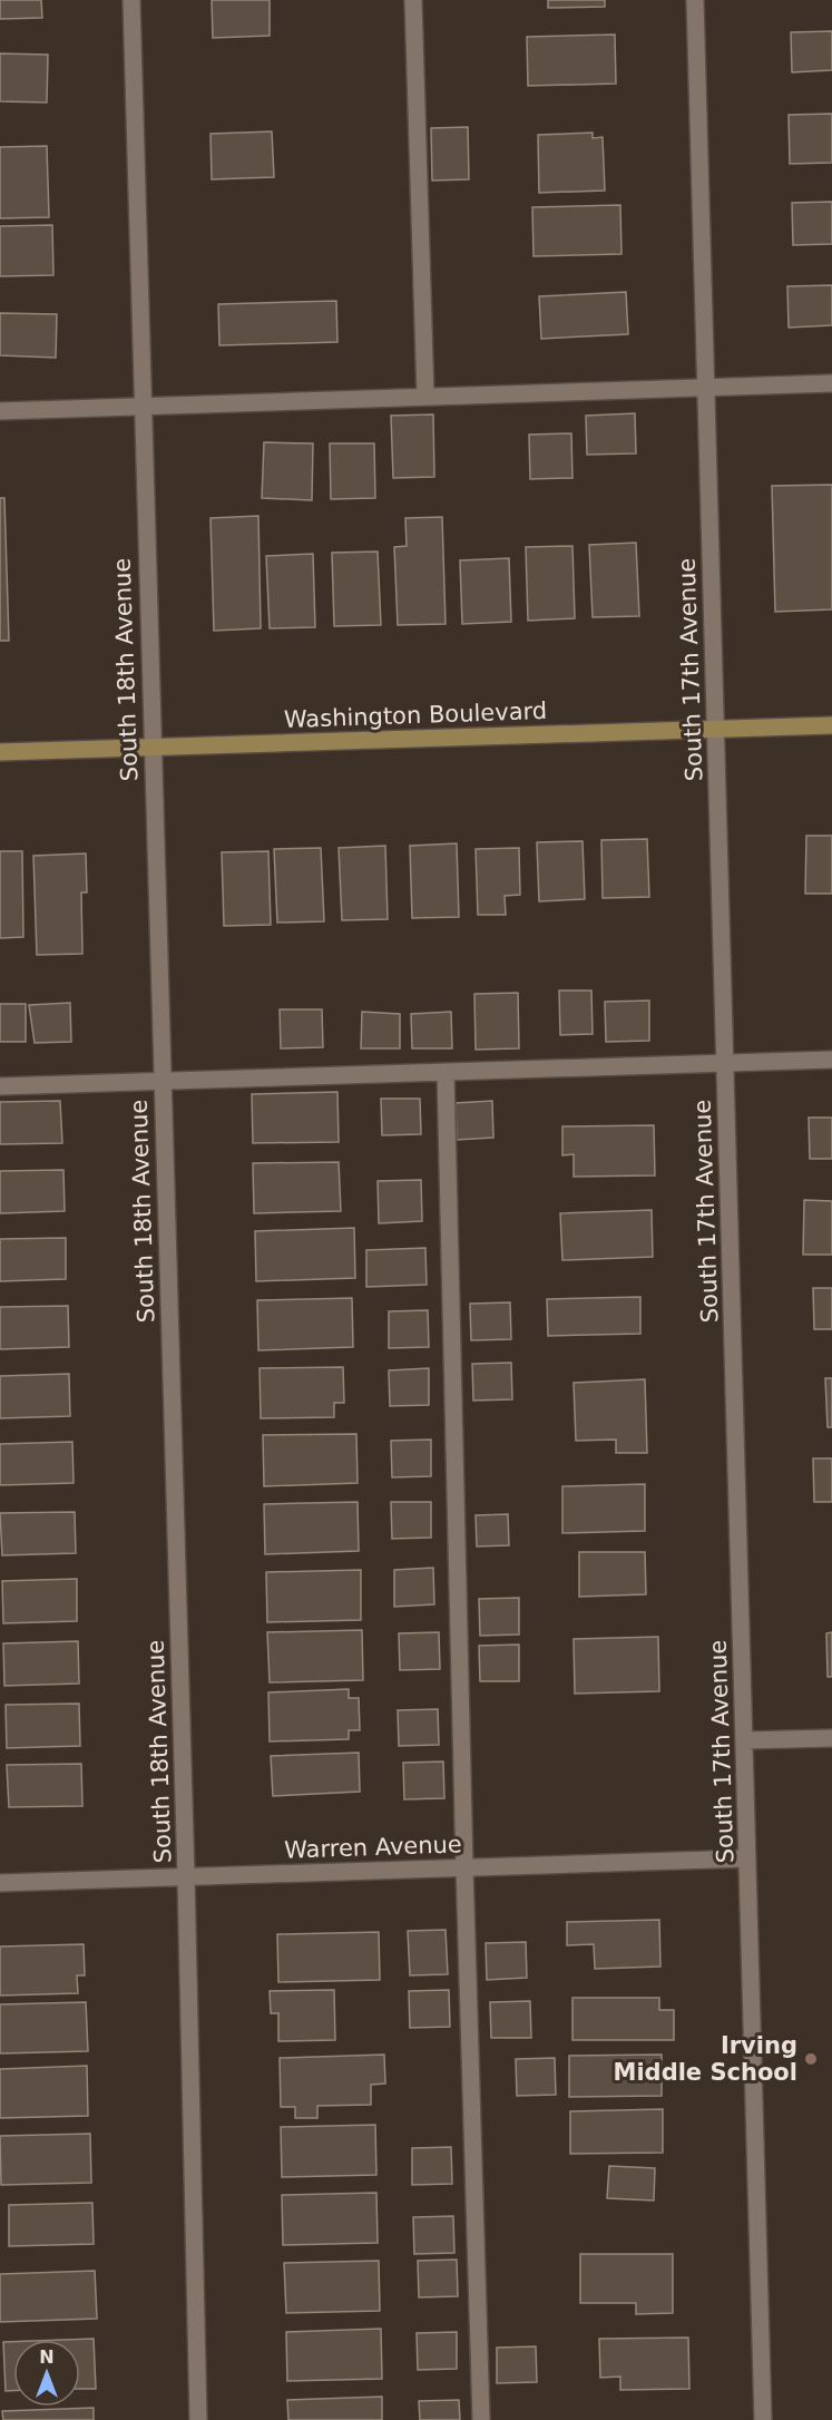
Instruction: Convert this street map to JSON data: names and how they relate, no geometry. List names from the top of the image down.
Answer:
{
  "streets": {
    "street": [
      "South 18th Avenue",
      "South 17th Avenue",
      "Washington Boulevard",
      "Warren Avenue"
    ]
  },
  "crossings": [
    ["South 18th Avenue", "Washington Boulevard"],
    ["South 18th Avenue", "Warren Avenue"],
    ["South 17th Avenue", "Washington Boulevard"],
    ["South 17th Avenue", "Warren Avenue"]
  ],
  "places": ["Irving Middle School"],
  "north": "top"
}
